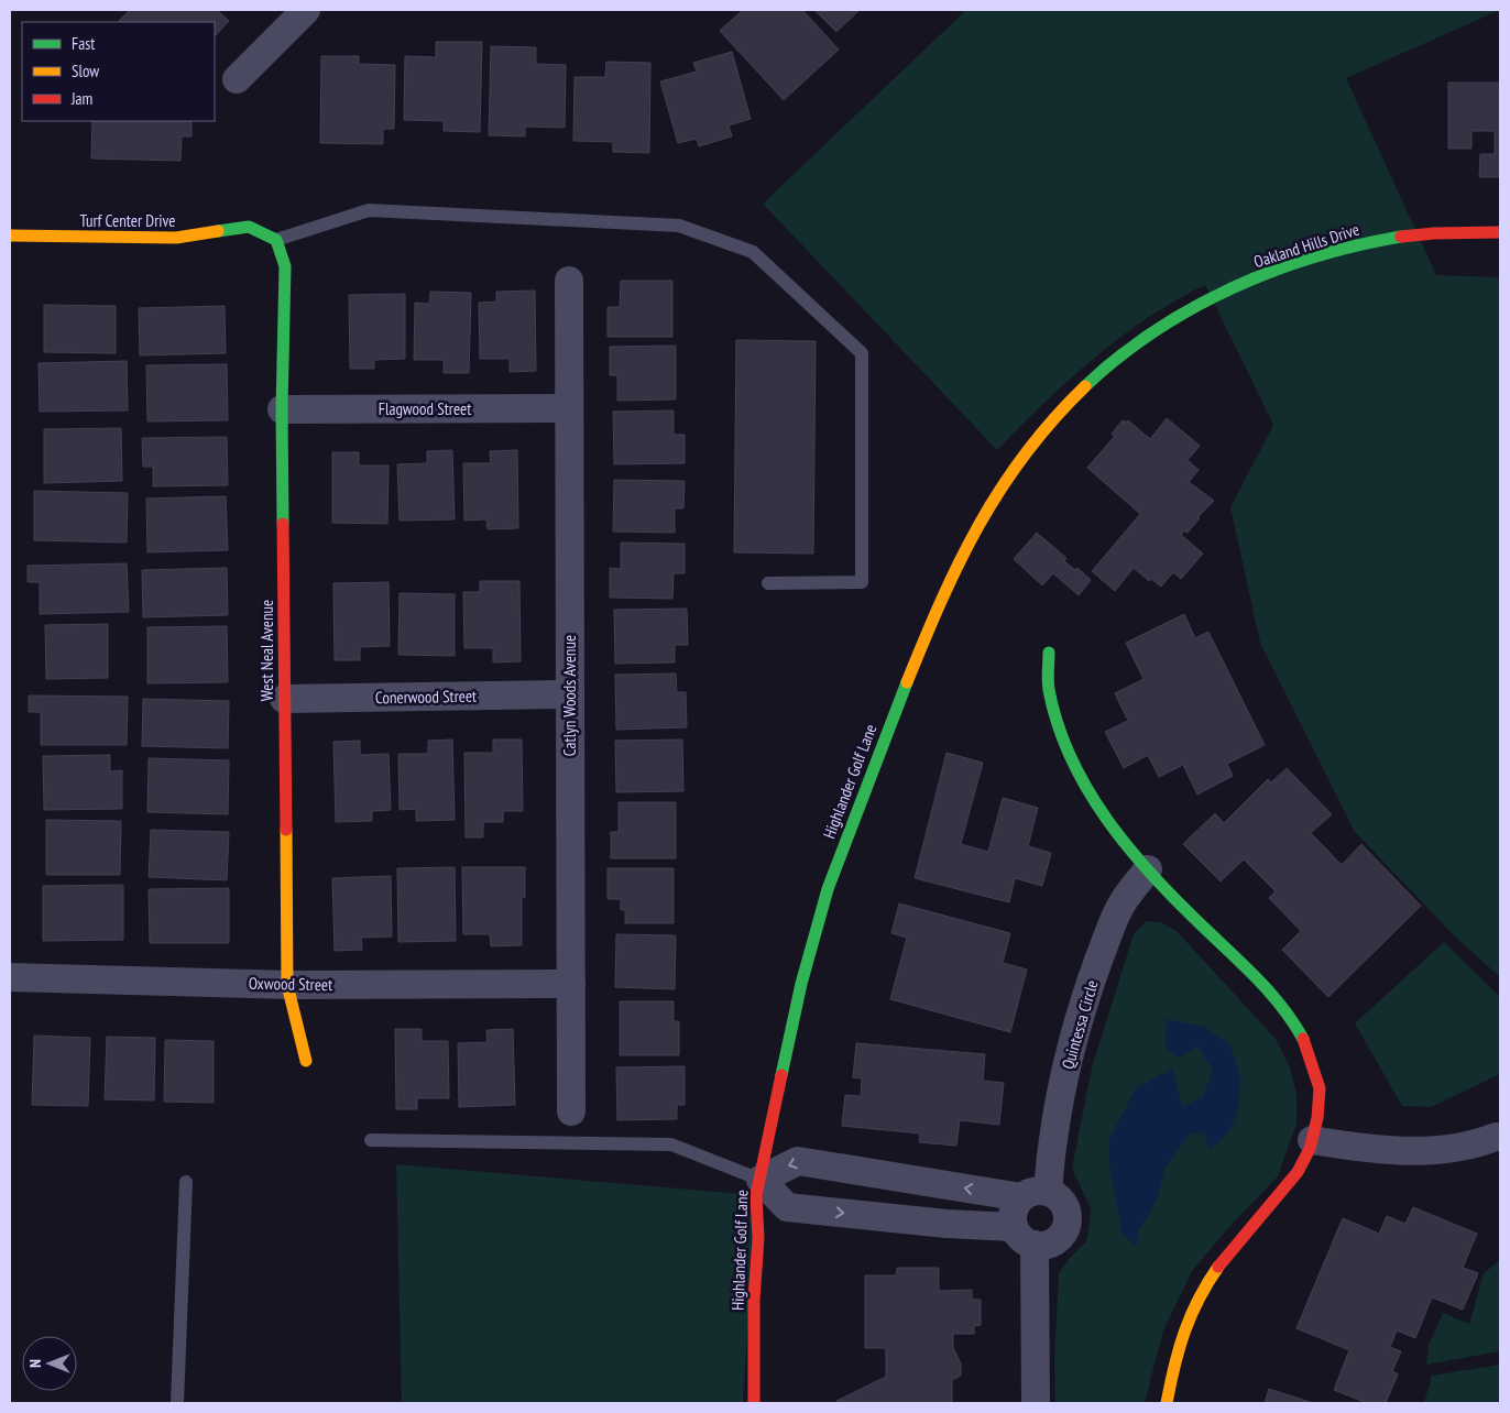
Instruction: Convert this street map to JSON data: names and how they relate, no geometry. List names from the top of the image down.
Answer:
{
  "streets": {
    "street": [
      "Turf Center Drive",
      "Oakland Hills Drive",
      "Flagwood Street",
      "West Neal Avenue",
      "Catlyn Woods Avenue",
      "Conerwood Street",
      "Highlander Golf Lane",
      "Oxwood Street",
      "Quintessa Circle"
    ]
  },
  "crossings": [
    ["Turf Center Drive", "West Neal Avenue"],
    ["Oakland Hills Drive", "Highlander Golf Lane"],
    ["Flagwood Street", "West Neal Avenue"],
    ["Flagwood Street", "Catlyn Woods Avenue"],
    ["West Neal Avenue", "Conerwood Street"],
    ["West Neal Avenue", "Oxwood Street"],
    ["Catlyn Woods Avenue", "Conerwood Street"],
    ["Catlyn Woods Avenue", "Oxwood Street"]
  ],
  "legend": ["Fast", "Slow", "Jam"],
  "north": "left"
}
